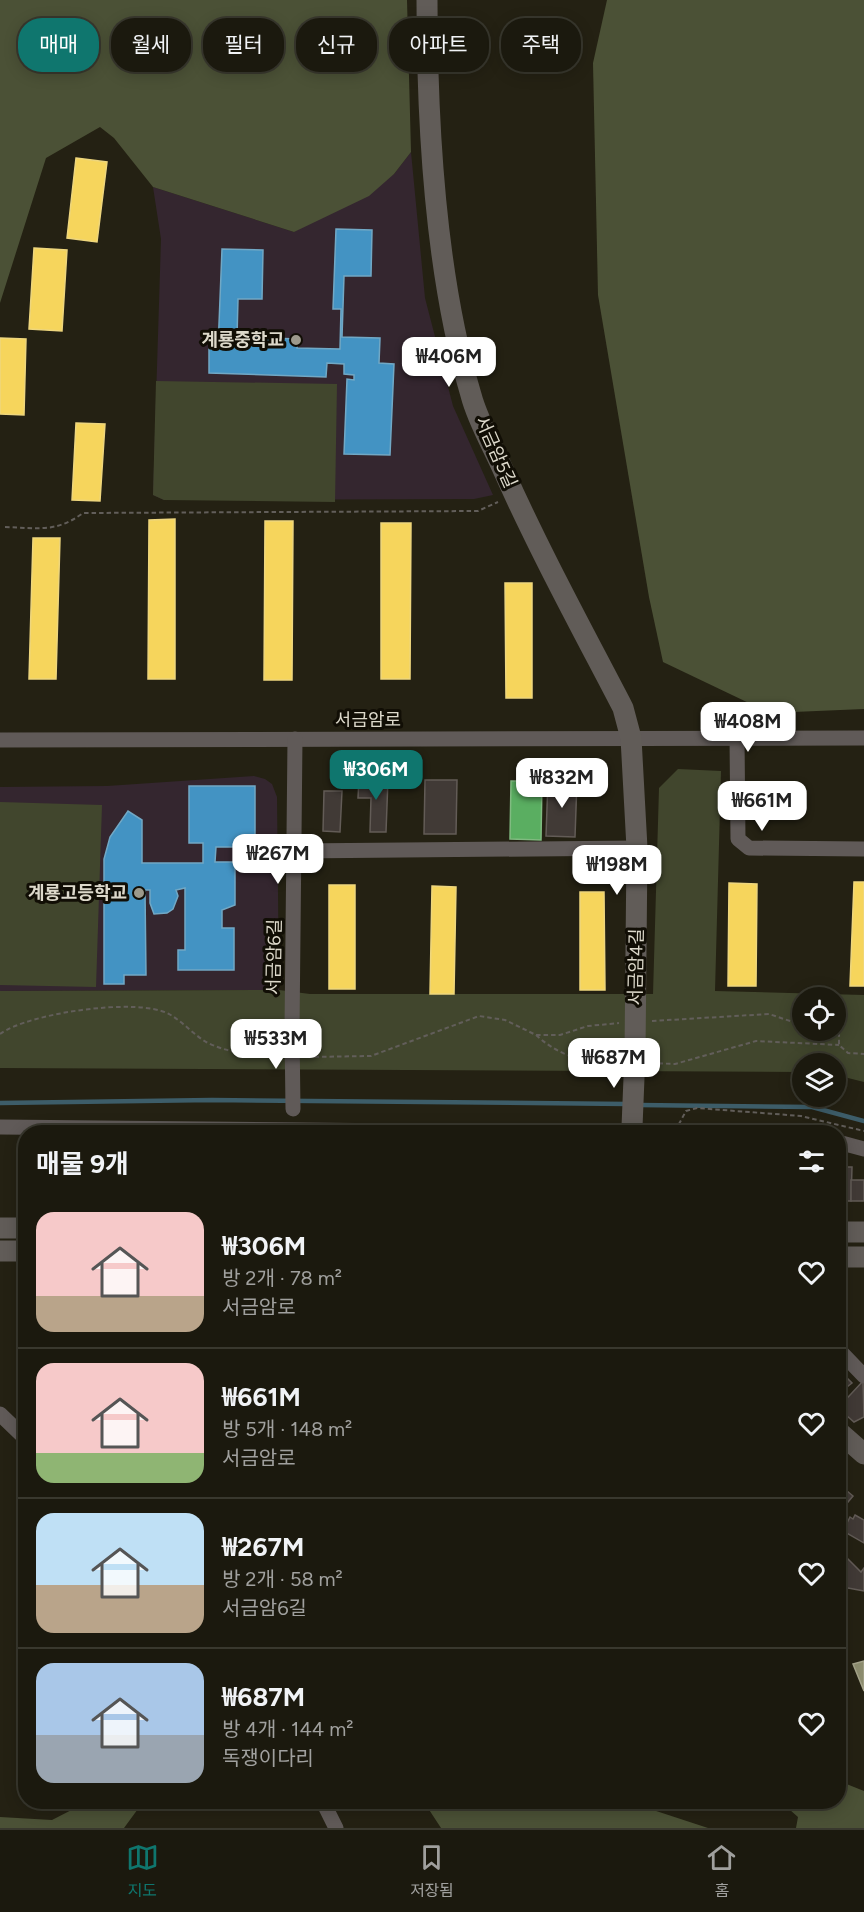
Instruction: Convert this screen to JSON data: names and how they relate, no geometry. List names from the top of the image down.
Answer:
{
  "streets": {
    "street": [
      "서금암5길",
      "서금암로",
      "서금암6길",
      "서금암4길"
    ]
  },
  "crossings": [
    ["서금암5길", "서금암로"],
    ["서금암5길", "서금암4길"],
    ["서금암로", "서금암6길"],
    ["서금암로", "서금암4길"]
  ],
  "places": ["계룡중학교", "계룡고등학교"],
  "page": {
    "chip": [
      "매매",
      "월세",
      "필터",
      "신규",
      "아파트",
      "주택"
    ],
    "price": [
      "₩406M",
      "₩408M",
      "₩306M",
      "₩832M",
      "₩661M",
      "₩267M",
      "₩198M",
      "₩533M",
      "₩687M"
    ],
    "heading": "매물 9개",
    "list": [
      {
        "name": "₩306M",
        "note": "방 2개 · 78 m² · 서금암로"
      },
      {
        "name": "₩661M",
        "note": "방 5개 · 148 m² · 서금암로"
      },
      {
        "name": "₩267M",
        "note": "방 2개 · 58 m² · 서금암6길"
      },
      {
        "name": "₩687M",
        "note": "방 4개 · 144 m² · 독쟁이다리"
      }
    ],
    "tabs": ["지도", "저장됨", "홈"]
  }
}
